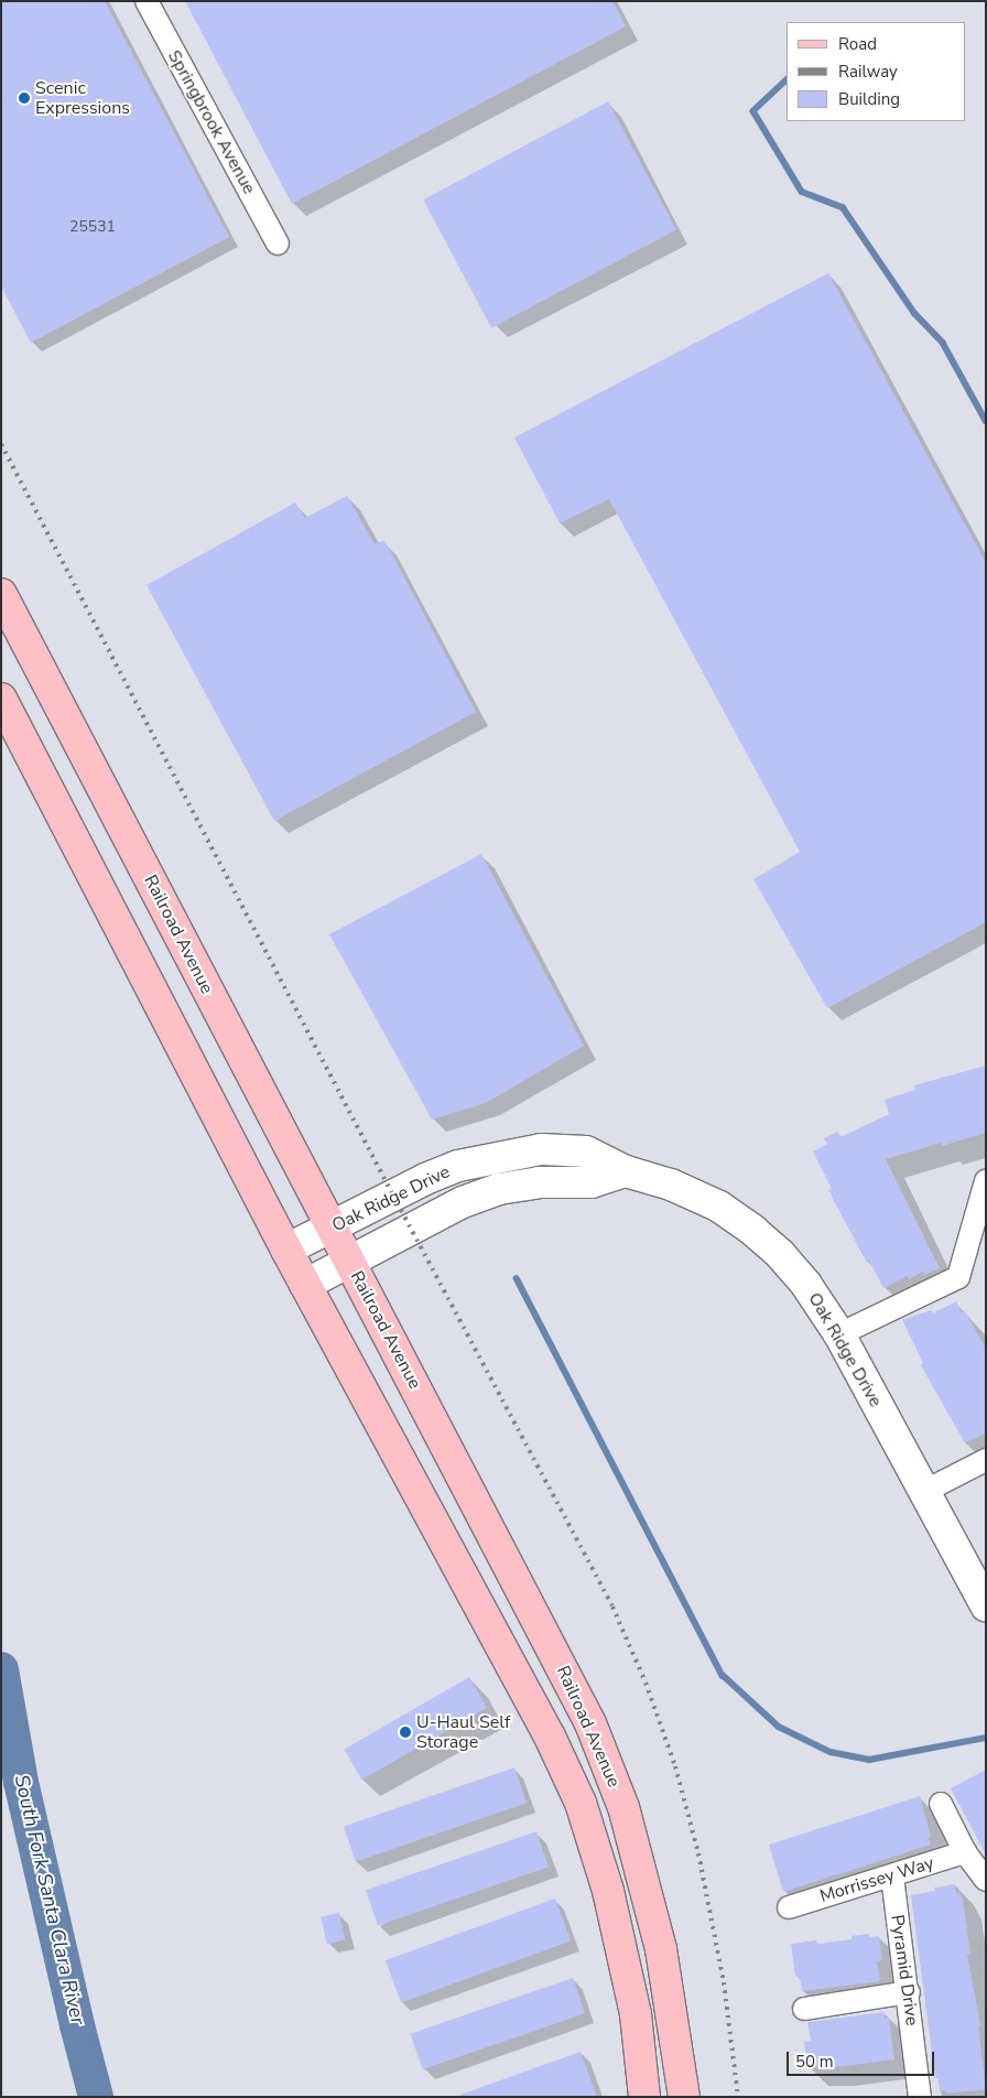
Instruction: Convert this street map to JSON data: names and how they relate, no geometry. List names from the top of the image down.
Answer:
{
  "streets": {
    "main road": ["Railroad Avenue", "Oak Ridge Drive"],
    "street": ["Springbrook Avenue", "Morrissey Way", "Pyramid Drive"]
  },
  "crossings": [
    ["Railroad Avenue", "Oak Ridge Drive"],
    ["Morrissey Way", "Pyramid Drive"]
  ],
  "water": ["South Fork Santa Clara River"],
  "places": ["Scenic Expressions", "U-Haul Self Storage"],
  "house_numbers": ["25531"],
  "legend": ["Road", "Railway", "Building"],
  "scale_bar": "50 m"
}
